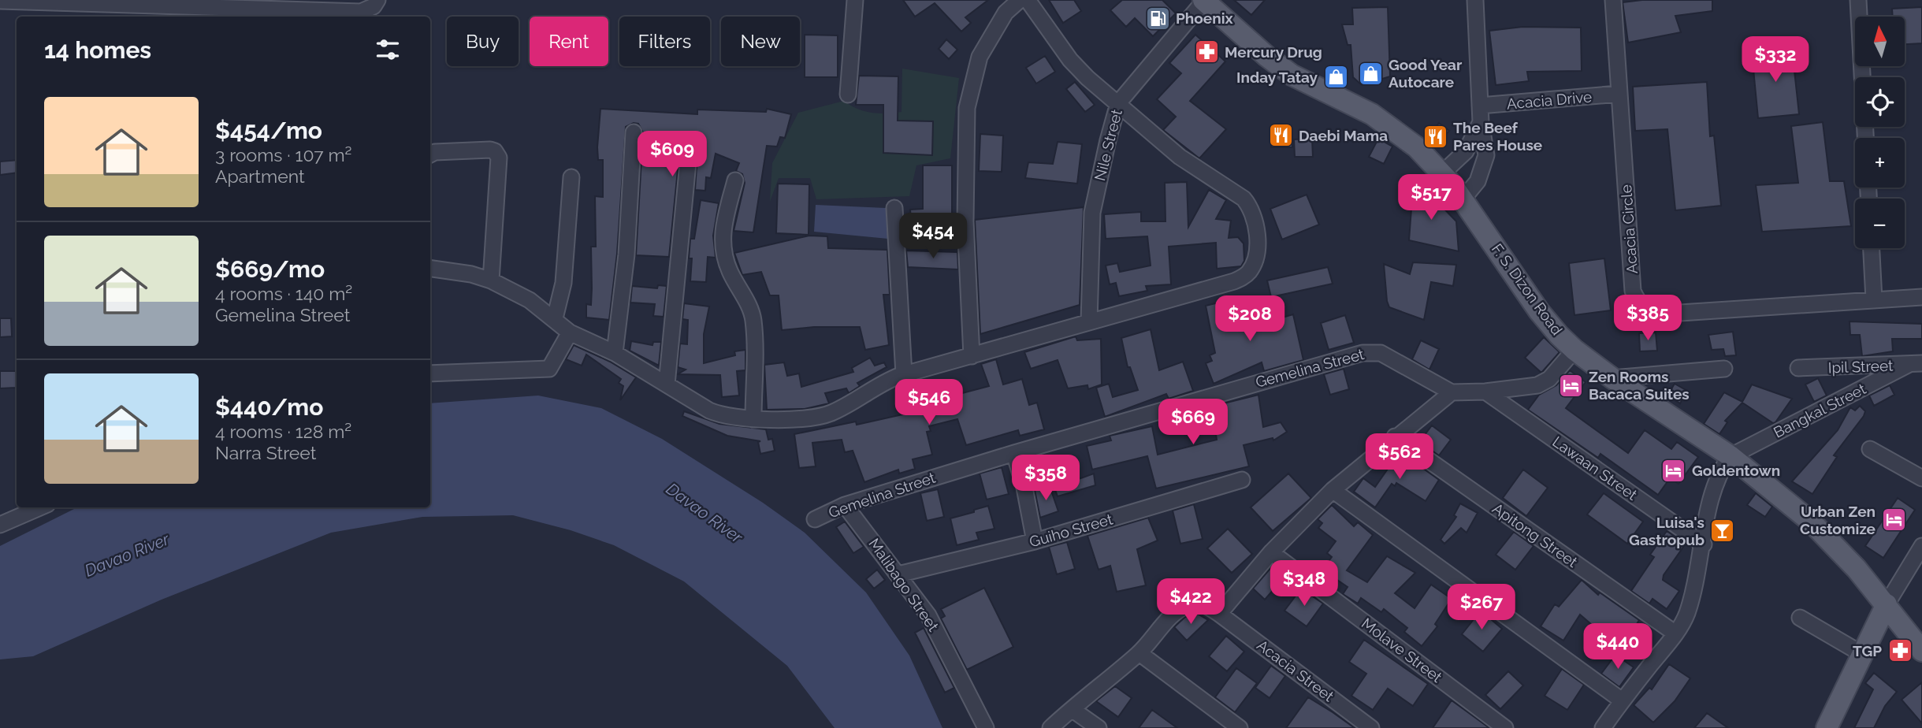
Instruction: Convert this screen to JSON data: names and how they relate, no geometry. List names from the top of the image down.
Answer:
{
  "streets": {
    "main road": ["F. S. Dizon Road"],
    "street": [
      "Acacia Drive",
      "Nile Street",
      "Acacia Circle",
      "Ipil Street",
      "Gemelina Street",
      "Bangkal Street",
      "Lawaan Street",
      "Guiho Street",
      "Apitong Street",
      "Malibago Street",
      "Molave Street",
      "Acacia Street"
    ]
  },
  "crossings": [
    ["Acacia Drive", "Acacia Circle"],
    ["Nile Street", "F. S. Dizon Road"],
    ["F. S. Dizon Road", "Bangkal Street"],
    ["Ipil Street", "Bangkal Street"],
    ["Gemelina Street", "Malibago Street"],
    ["Guiho Street", "Malibago Street"]
  ],
  "water": ["Davao River"],
  "places": {
    "fuel station": ["Phoenix"],
    "pharmacy": ["Mercury Drug", "TGP"],
    "shop": ["Good Year Autocare", "Inday Tatay"],
    "restaurant": ["Daebi Mama", "The Beef Pares House"],
    "hotel": ["Zen Rooms Bacaca Suites", "Goldentown", "Urban Zen Customize"],
    "bar": ["Luisa's Gastropub"]
  },
  "north": "top",
  "page": {
    "map_buttons": ["+", "−"],
    "chip": [
      "Buy",
      "Rent",
      "Filters",
      "New"
    ],
    "heading": "14 homes",
    "price": [
      "$332",
      "$609",
      "$517",
      "$454",
      "$385",
      "$208",
      "$546",
      "$669",
      "$562",
      "$358",
      "$348",
      "$422",
      "$267",
      "$440"
    ],
    "list": [
      {
        "name": "$454/mo",
        "note": "3 rooms · 107 m² · Apartment"
      },
      {
        "name": "$669/mo",
        "note": "4 rooms · 140 m² · Gemelina Street"
      },
      {
        "name": "$440/mo",
        "note": "4 rooms · 128 m² · Narra Street"
      }
    ]
  }
}
